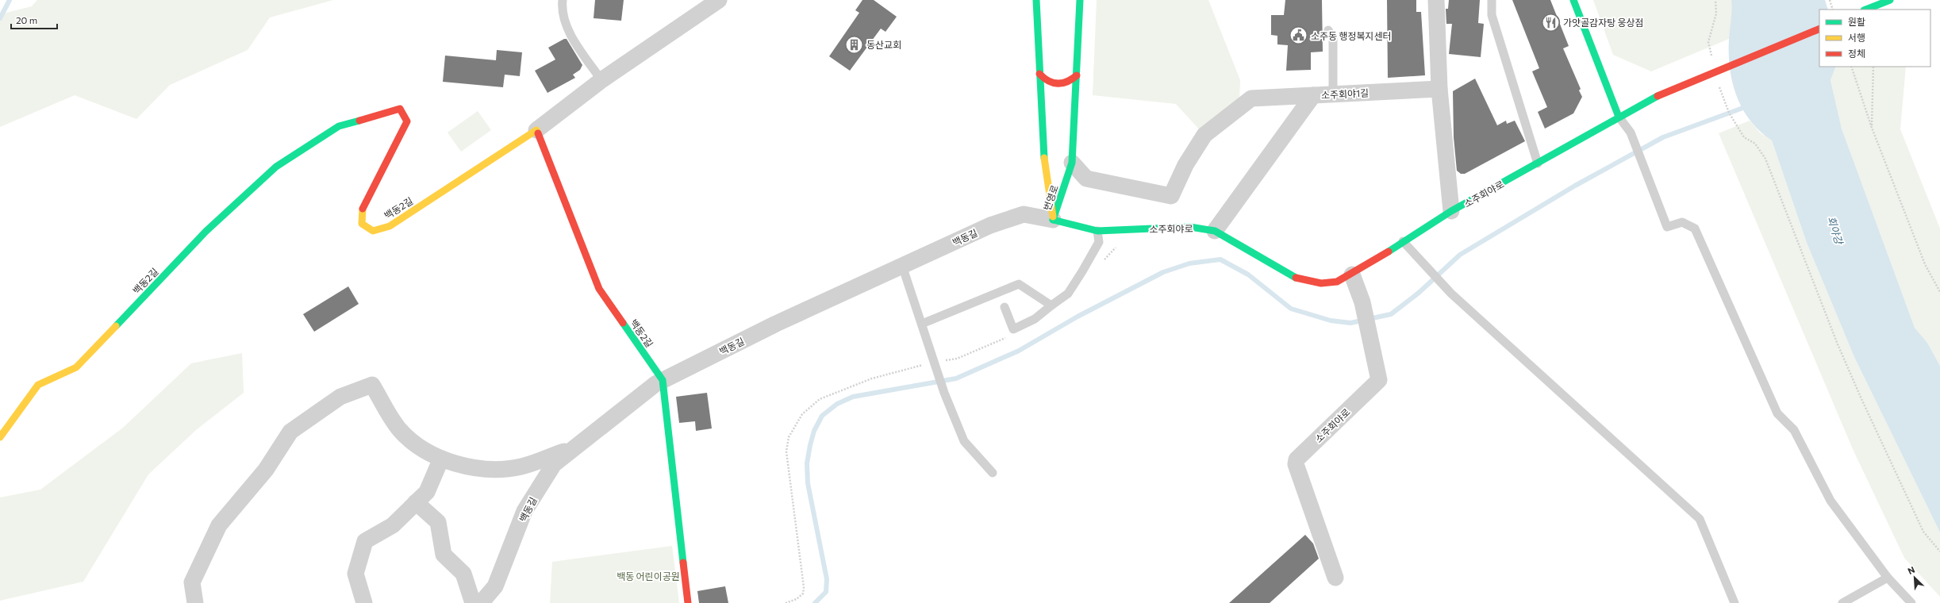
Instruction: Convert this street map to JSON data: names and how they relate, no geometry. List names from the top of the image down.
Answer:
{
  "streets": {
    "street": [
      "소주회야1길",
      "소주회야로",
      "번영로",
      "백동2길",
      "백동길"
    ]
  },
  "crossings": [
    ["소주회야1길", "번영로"],
    ["소주회야로", "번영로"],
    ["소주회야로", "백동길"],
    ["번영로", "백동길"],
    ["백동2길", "백동길"]
  ],
  "water": ["회야강"],
  "parks": ["백동 어린이공원"],
  "places": {
    "restaurant": ["가얏골감자탕 웅상점"],
    "public building": ["소주동 행정복지센터"],
    "building": ["동산교회"]
  },
  "legend": ["원활", "서행", "정체"],
  "scale_bar": "20 m",
  "north": "top left"
}
